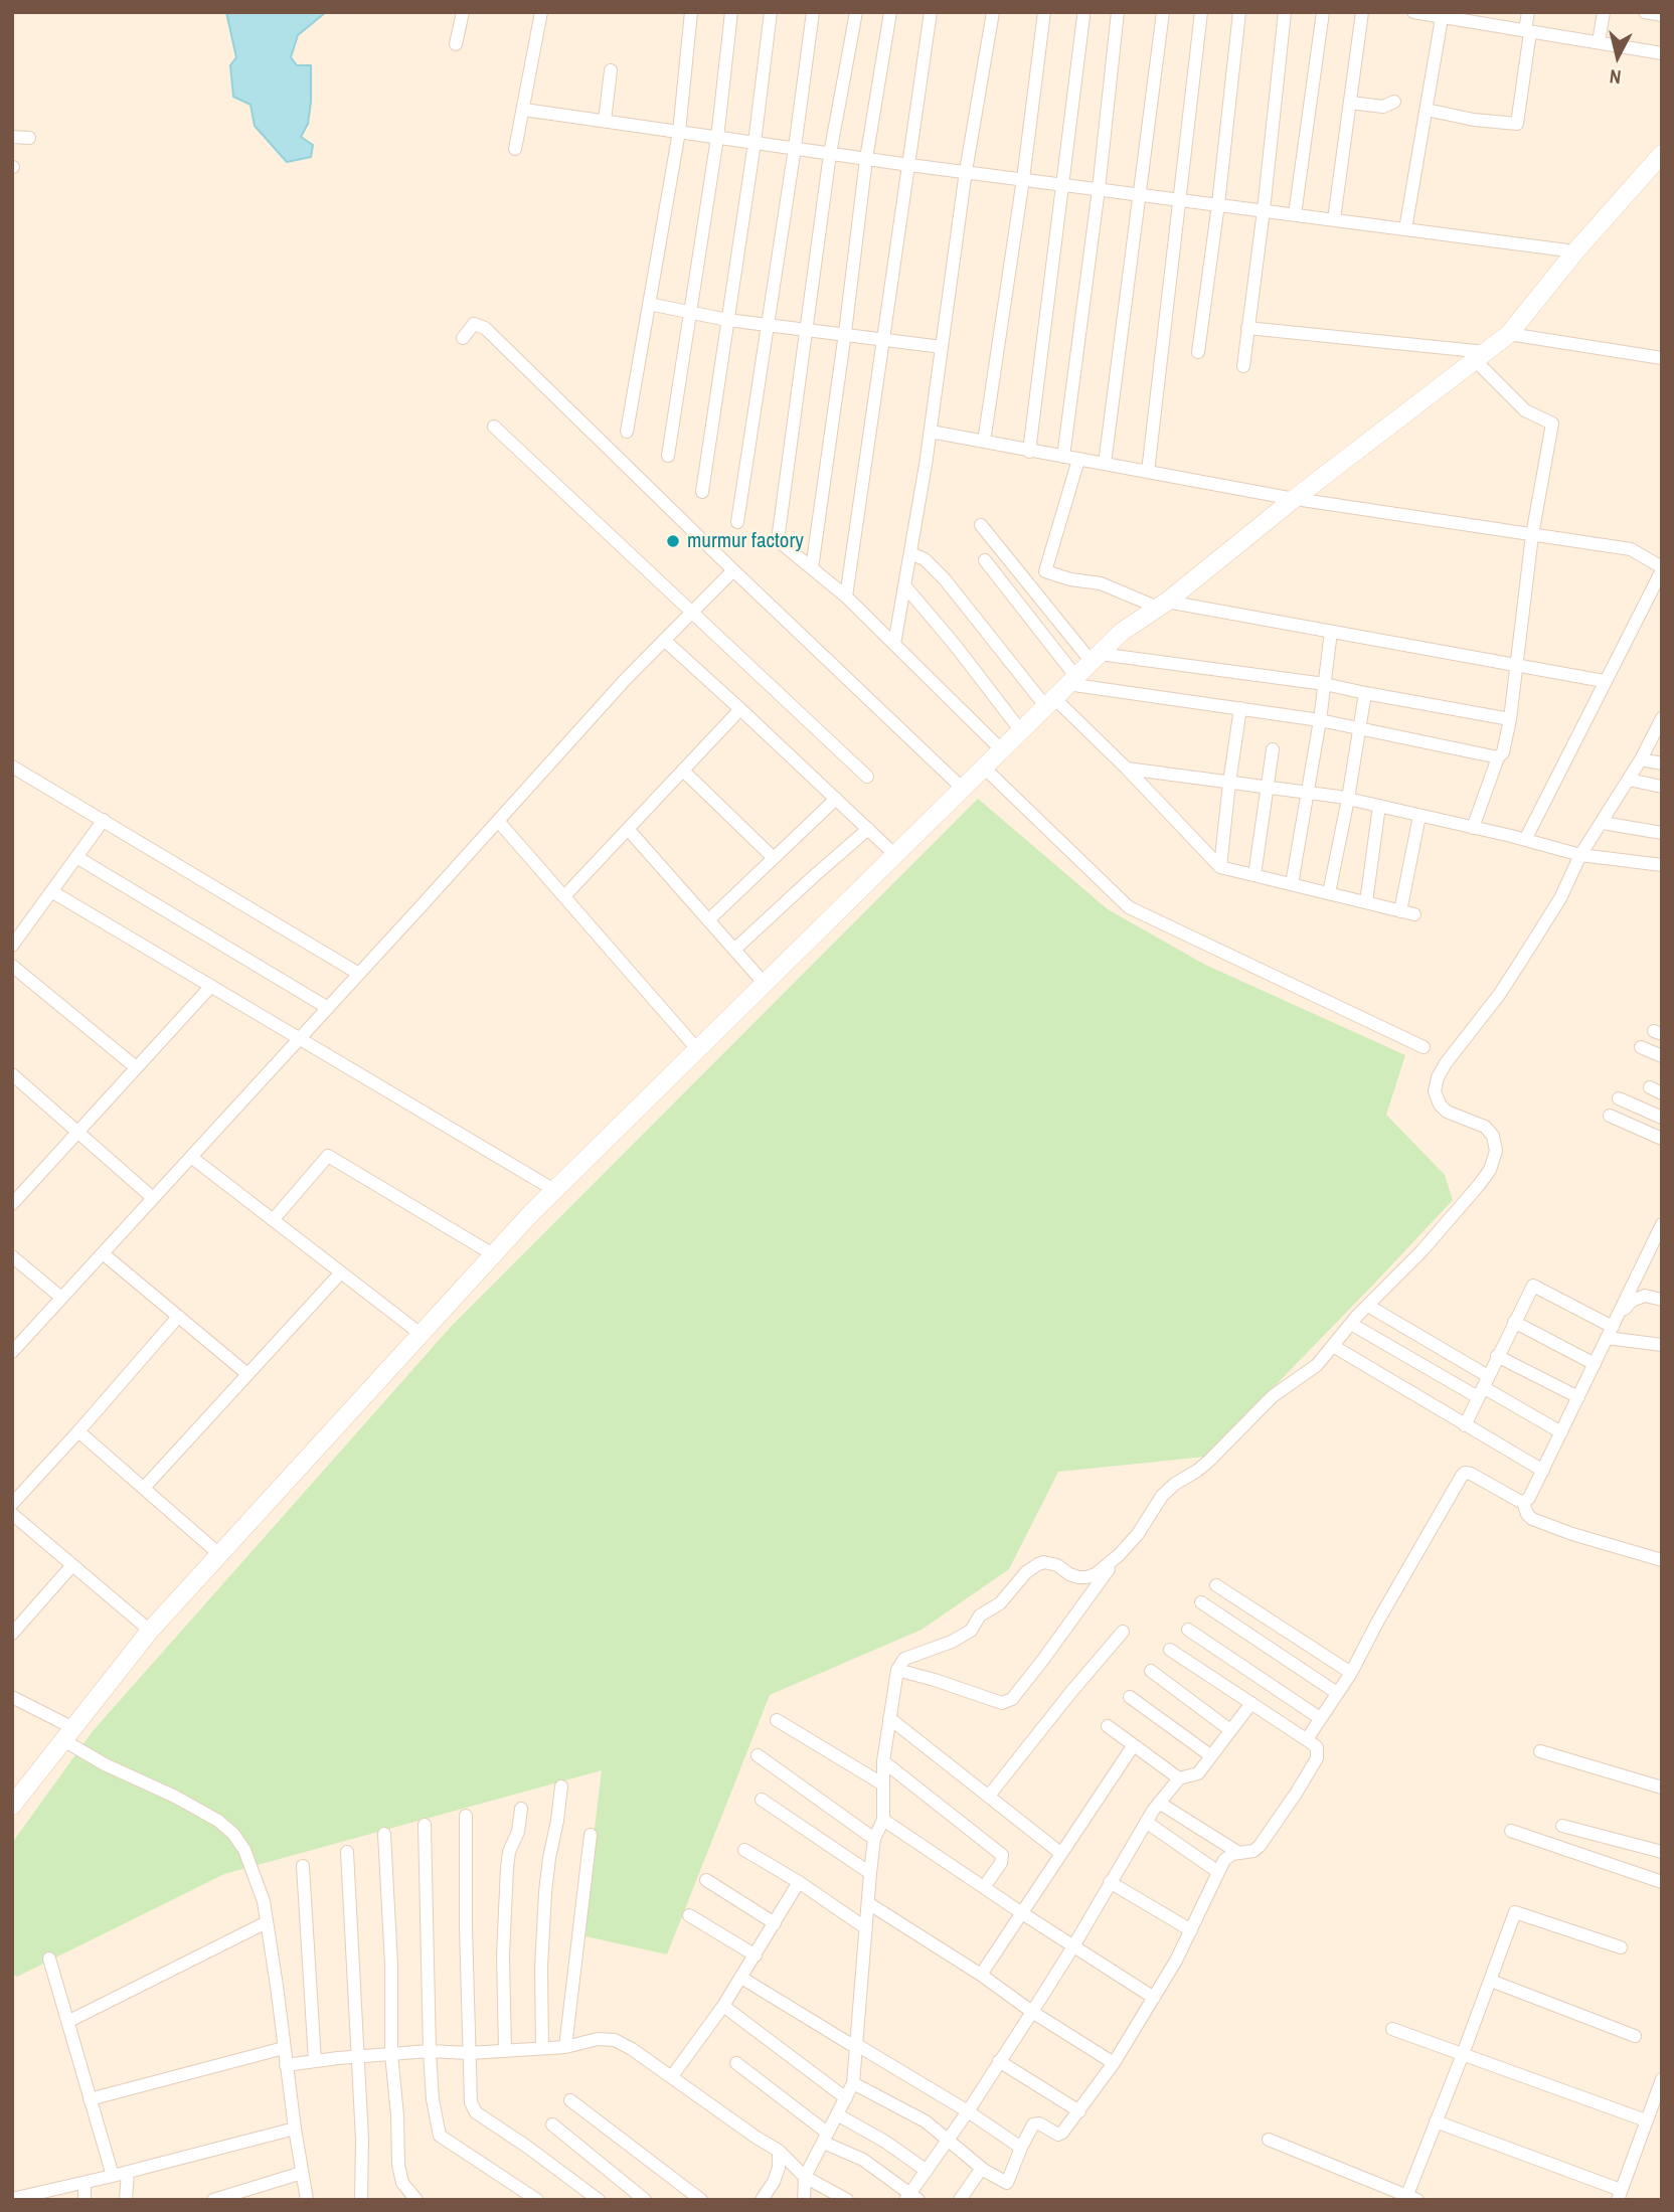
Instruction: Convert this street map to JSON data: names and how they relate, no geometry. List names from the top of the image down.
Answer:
{
  "places": ["murmur factory"],
  "north": "bottom"
}
